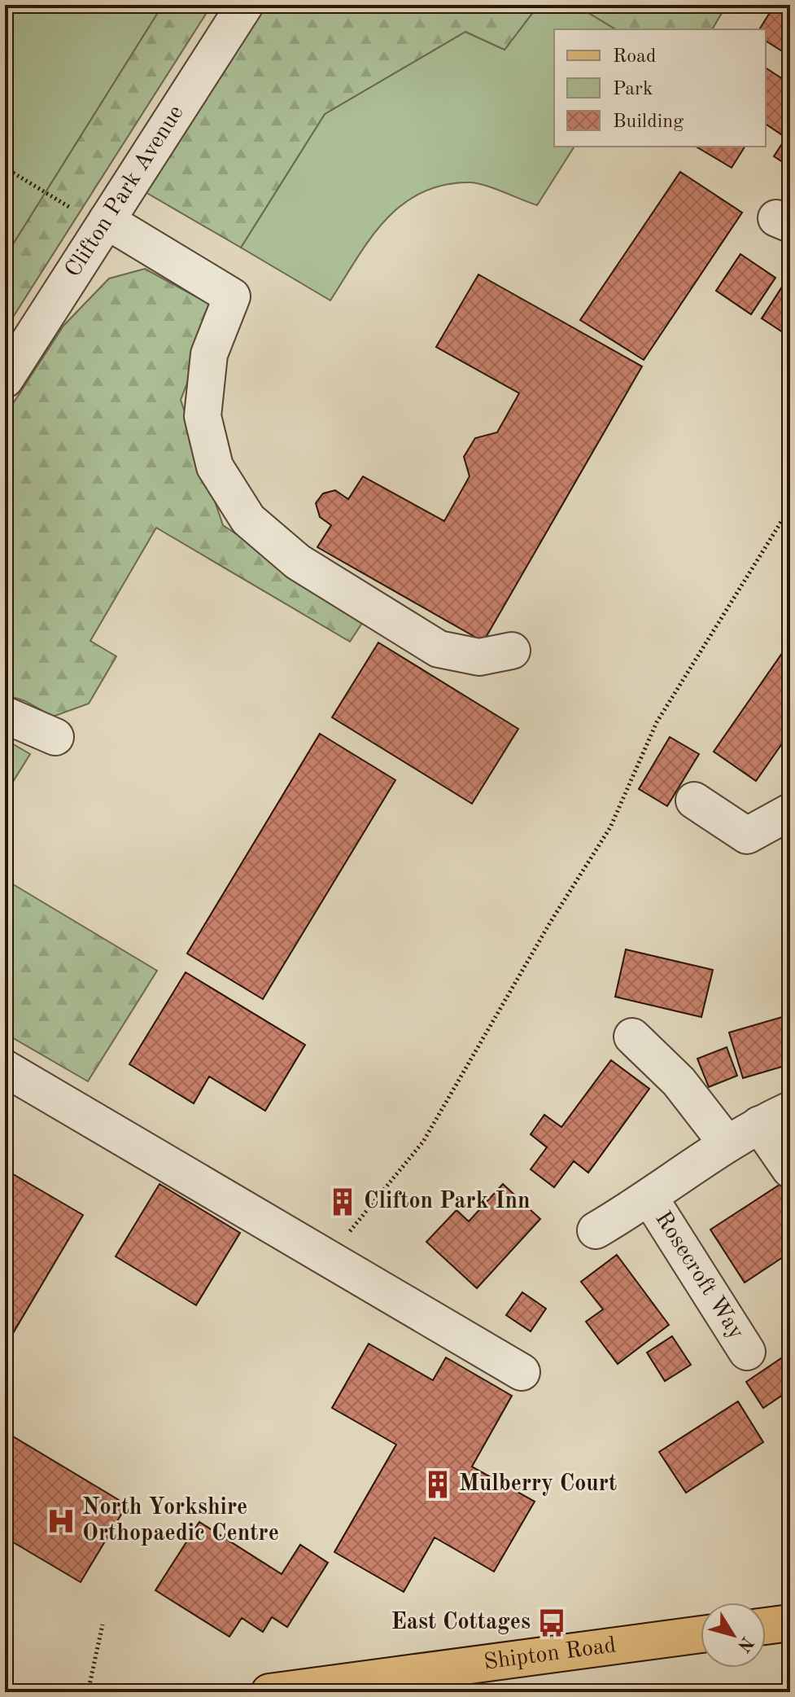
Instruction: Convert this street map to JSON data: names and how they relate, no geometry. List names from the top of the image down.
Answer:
{
  "streets": {
    "main road": ["Shipton Road"],
    "street": ["Clifton Park Avenue", "Rosecroft Way"]
  },
  "places": {
    "building": ["Clifton Park Inn", "Mulberry Court"],
    "hospital": ["North Yorkshire Orthopaedic Centre"],
    "bus stop": ["East Cottages"]
  },
  "legend": ["Road", "Park", "Building"],
  "north": "bottom right"
}
